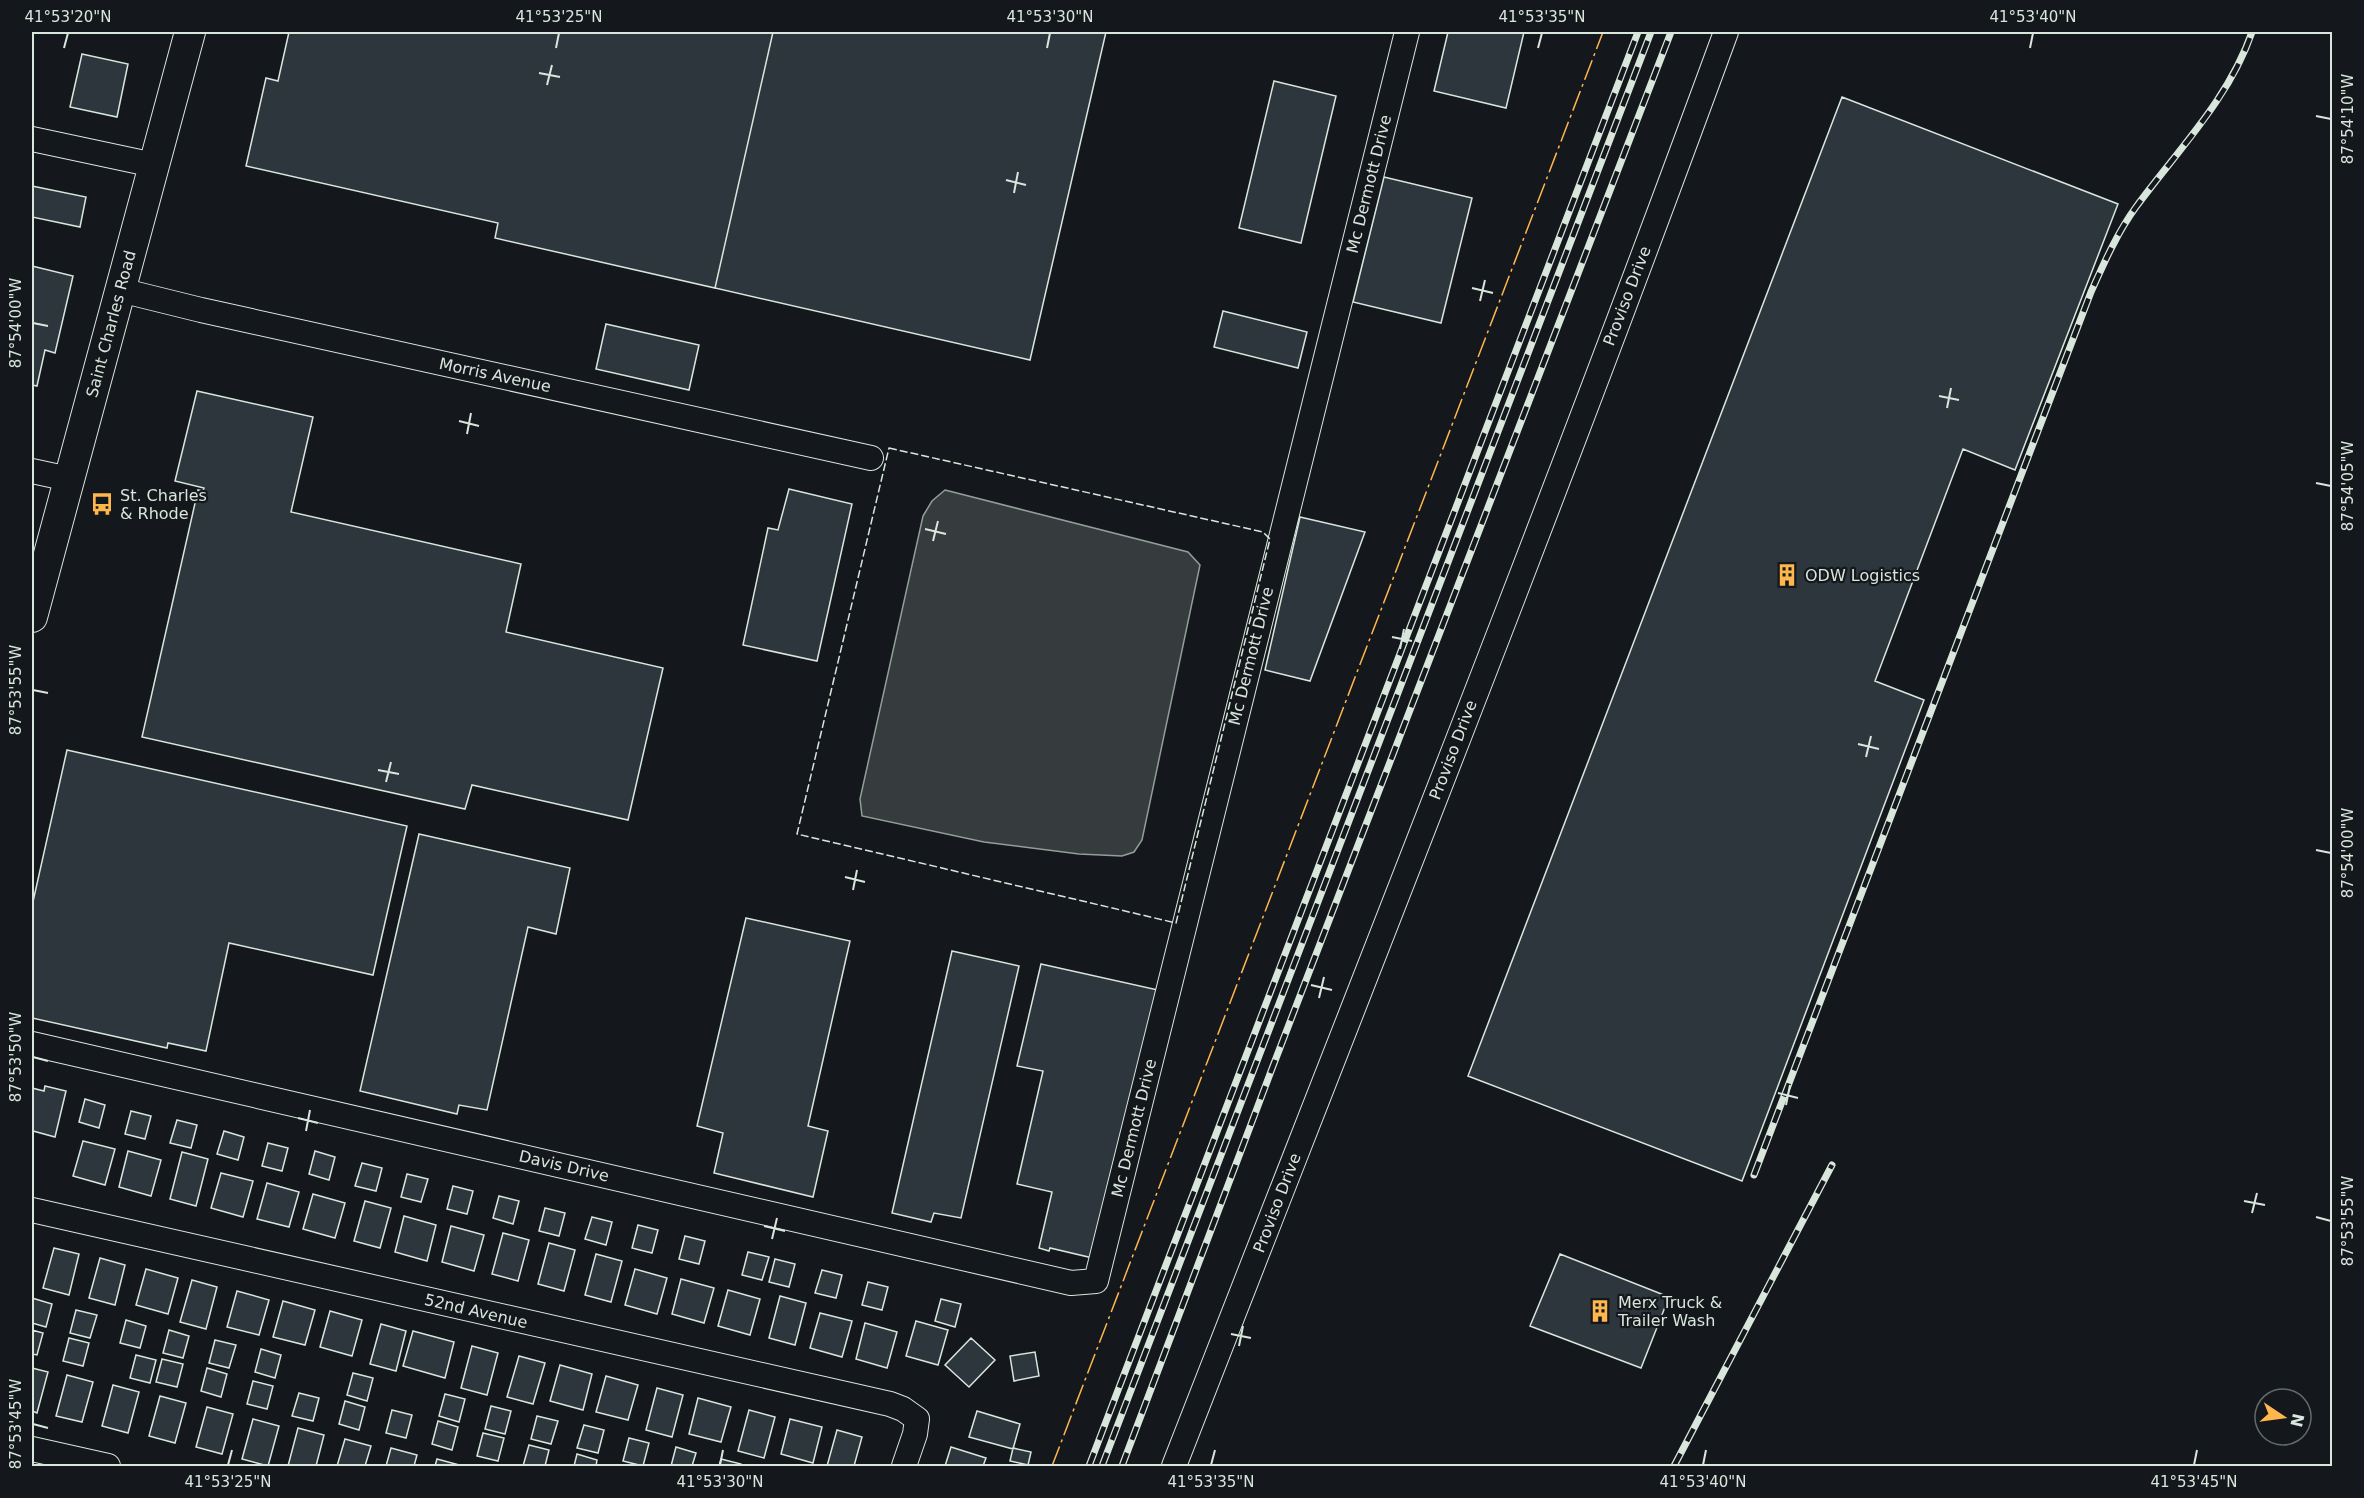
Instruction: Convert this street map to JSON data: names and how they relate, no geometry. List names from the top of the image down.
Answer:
{
  "streets": {
    "main road": ["Saint Charles Road"],
    "street": [
      "Mc Dermott Drive",
      "Proviso Drive",
      "Morris Avenue",
      "Davis Drive",
      "52nd Avenue"
    ]
  },
  "crossings": [
    ["Mc Dermott Drive", "Davis Drive"],
    ["Saint Charles Road", "Morris Avenue"]
  ],
  "places": {
    "bus stop": ["St. Charles & Rhode"],
    "building": ["ODW Logistics", "Merx Truck & Trailer Wash"]
  },
  "north": "right",
  "coordinates": [
    "41°53'20\"N",
    "41°53'25\"N",
    "41°53'30\"N",
    "41°53'35\"N",
    "41°53'40\"N",
    "87°54'10\"W",
    "87°54'00\"W",
    "87°54'05\"W",
    "87°53'55\"W",
    "87°53'50\"W",
    "87°53'45\"W",
    "41°53'45\"N"
  ]
}
